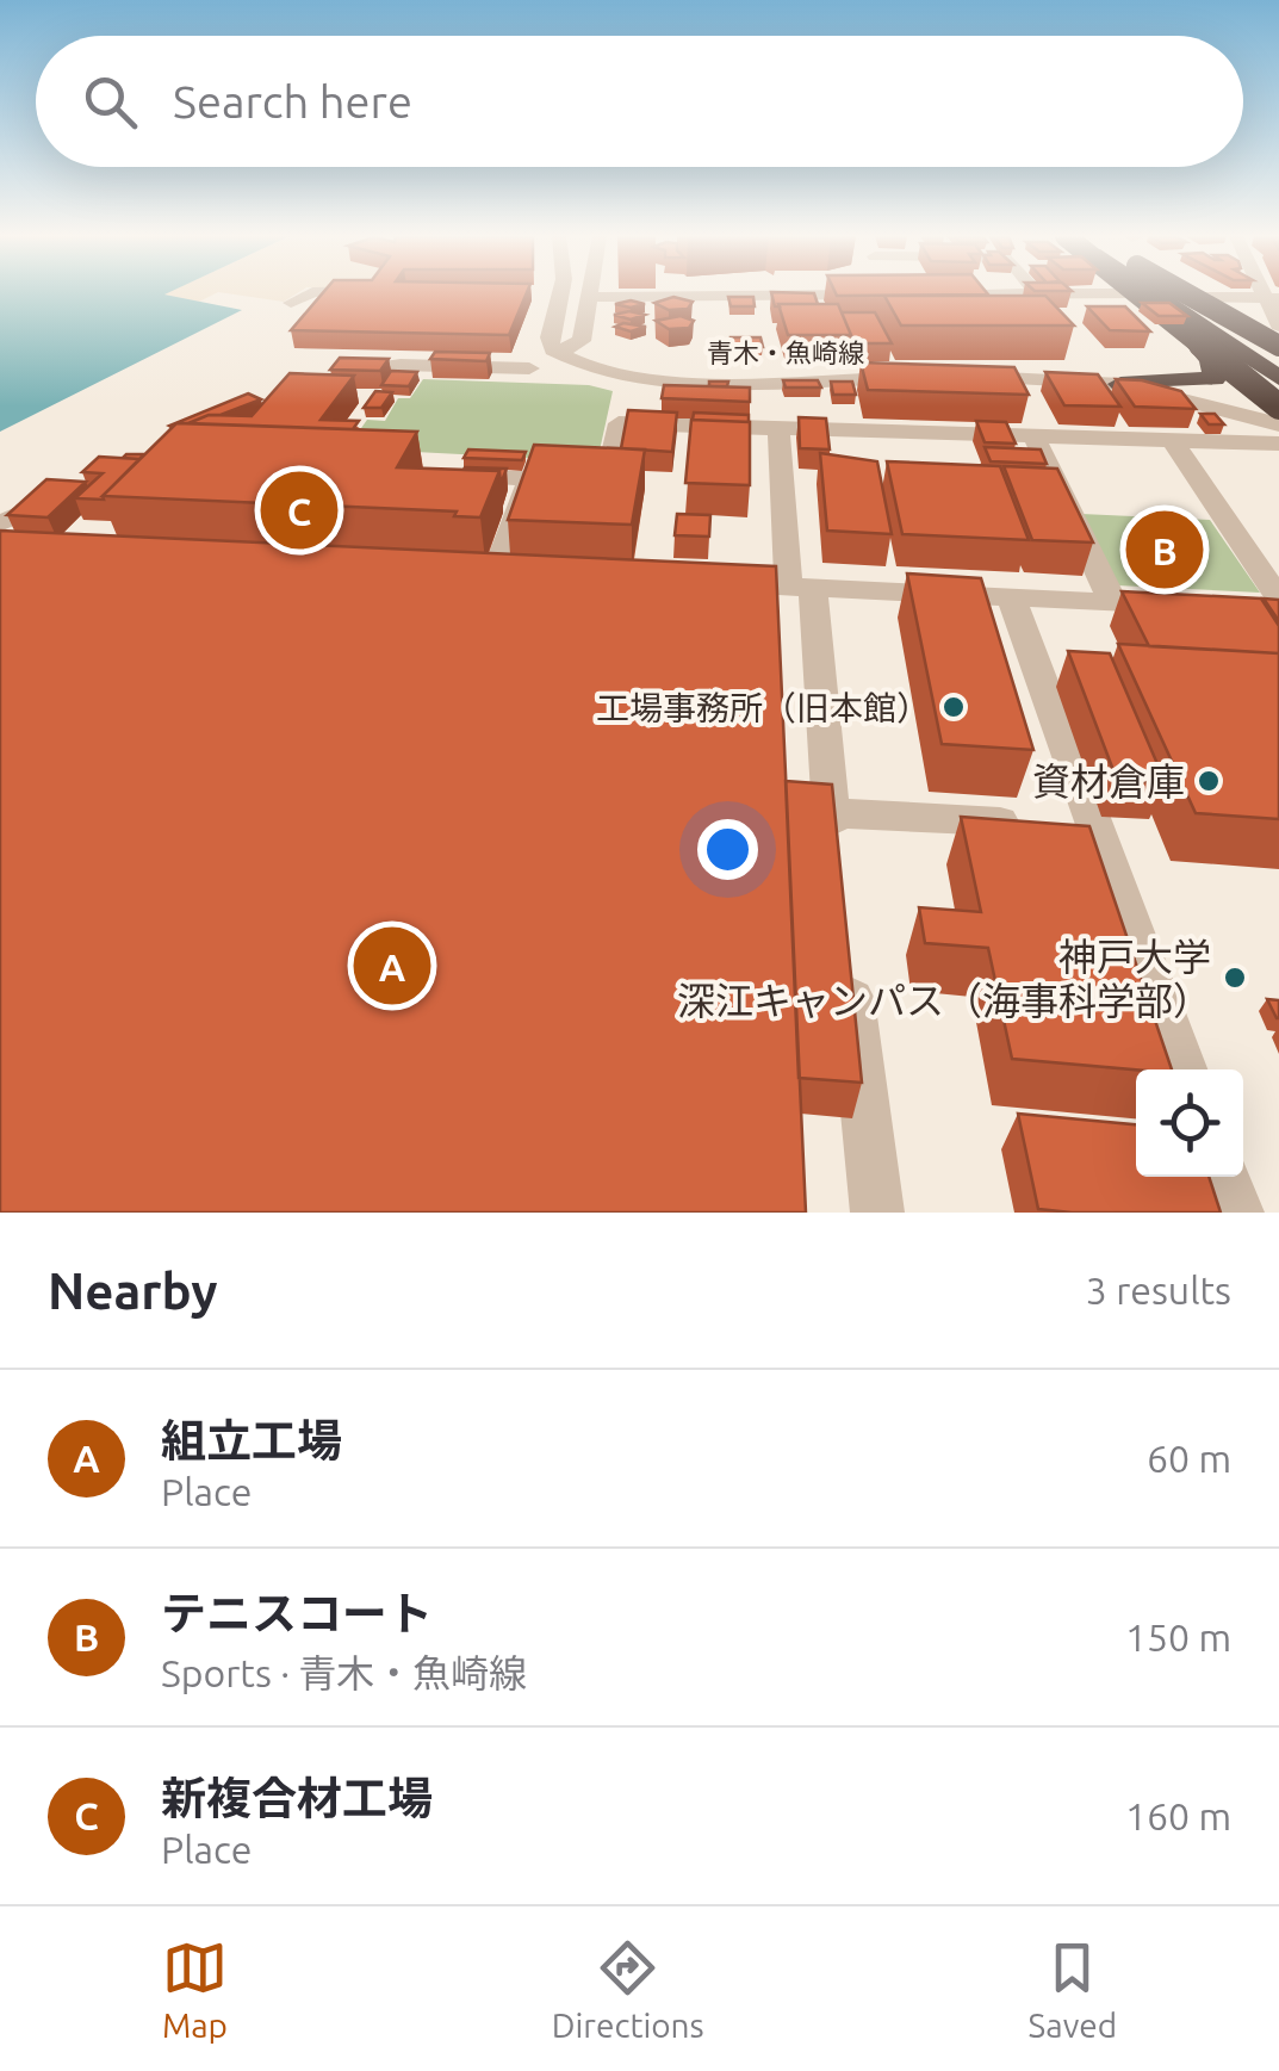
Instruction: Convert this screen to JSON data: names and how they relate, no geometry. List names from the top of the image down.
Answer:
{
  "streets": {
    "street": ["青木・魚崎線"]
  },
  "places": ["工場事務所（旧本館）", "資材倉庫", "神戸大学 深江キャンパス（海事科学部）"],
  "page": {
    "search": "Search here",
    "pins": ["C", "B", "A"],
    "heading": ["Nearby", "3 results"],
    "list": [
      {
        "mark": "A",
        "name": "組立工場",
        "note": "Place",
        "value": "60 m"
      },
      {
        "mark": "B",
        "name": "テニスコート",
        "note": "Sports · 青木・魚崎線",
        "value": "150 m"
      },
      {
        "mark": "C",
        "name": "新複合材工場",
        "note": "Place",
        "value": "160 m"
      }
    ],
    "nav": ["Map", "Directions", "Saved"]
  }
}
